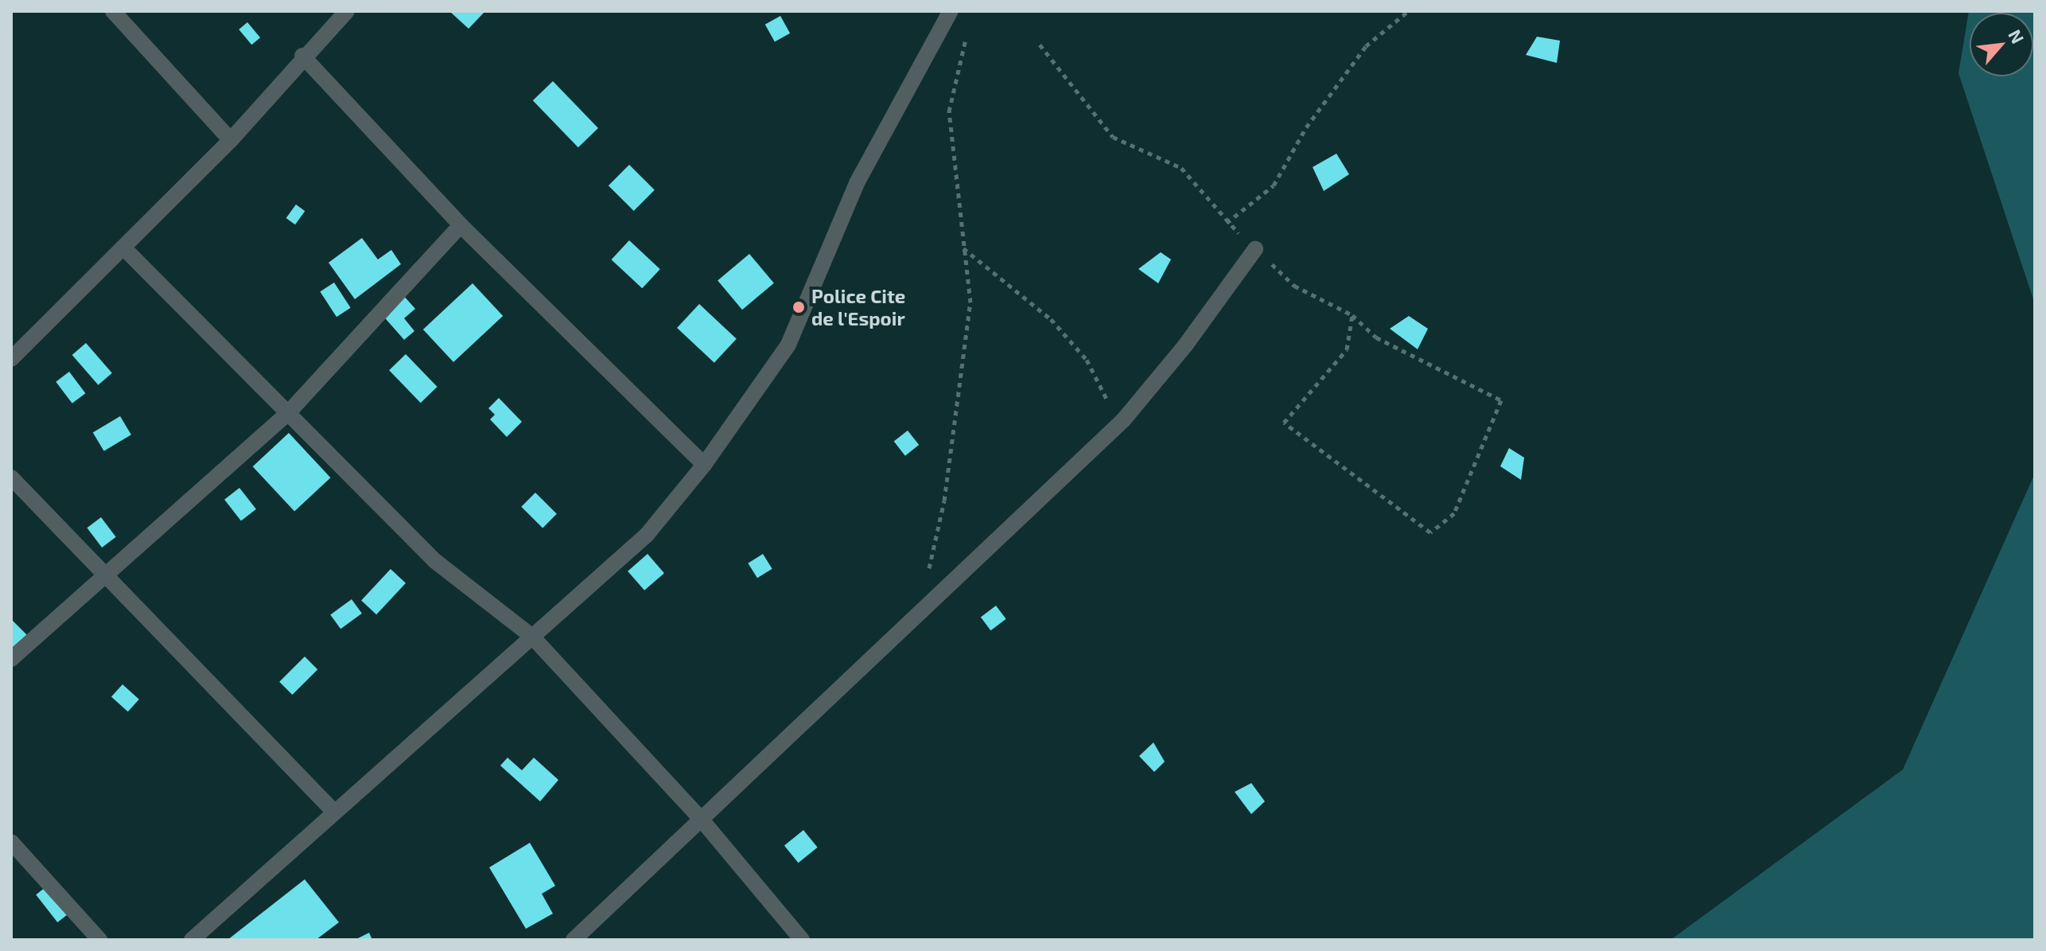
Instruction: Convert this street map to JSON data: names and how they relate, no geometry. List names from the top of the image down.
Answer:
{
  "places": ["Police Cite de l'Espoir"],
  "north": "top right"
}
